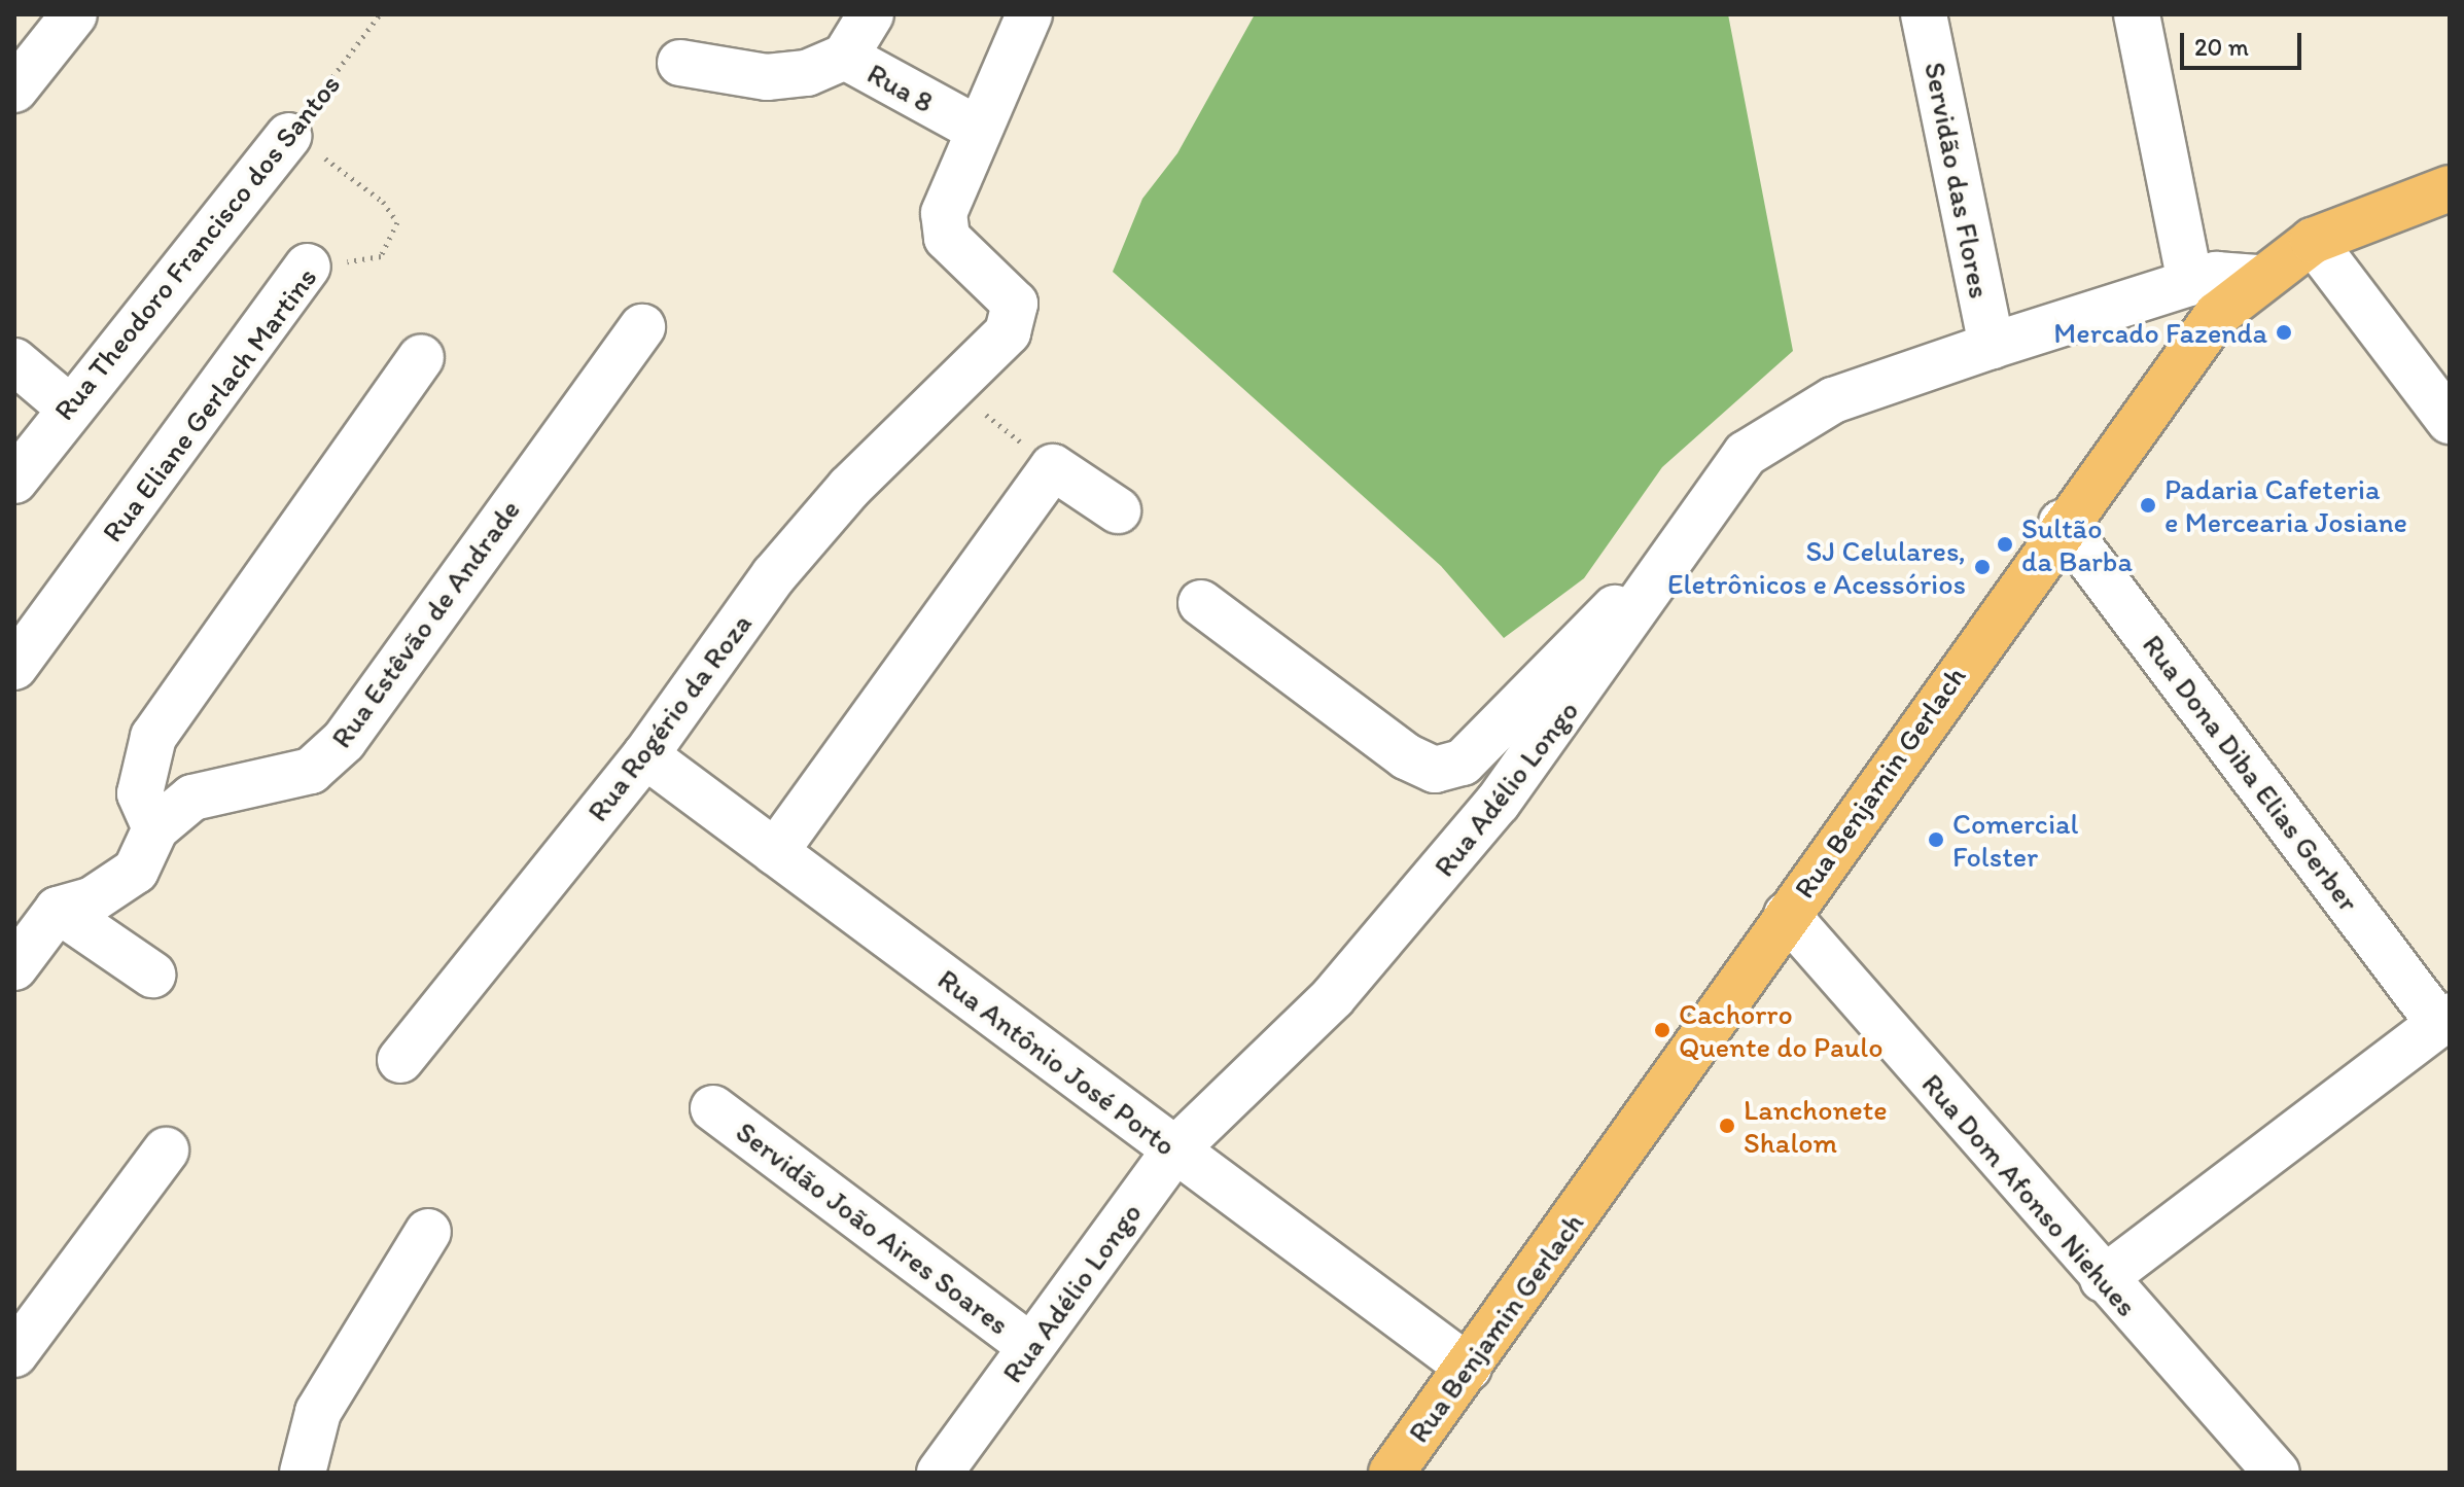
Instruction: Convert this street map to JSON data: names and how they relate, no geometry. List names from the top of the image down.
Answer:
{
  "streets": {
    "main road": ["Rua Benjamin Gerlach"],
    "street": [
      "Rua 8",
      "Servidão das Flores",
      "Rua Theodoro Francisco dos Santos",
      "Rua Eliane Gerlach Martins",
      "Rua Estêvão de Andrade",
      "Rua Rogério da Roza",
      "Rua Dona Diba Elias Gerber",
      "Rua Adélio Longo",
      "Rua Antônio José Porto",
      "Rua Dom Afonso Niehues",
      "Servidão João Aires Soares"
    ]
  },
  "crossings": [
    ["Rua 8", "Rua Rogério da Roza"],
    ["Servidão das Flores", "Rua Adélio Longo"],
    ["Rua Theodoro Francisco dos Santos", "Rua Eliane Gerlach Martins"],
    ["Rua Rogério da Roza", "Rua Antônio José Porto"],
    ["Rua Dona Diba Elias Gerber", "Rua Benjamin Gerlach"],
    ["Rua Benjamin Gerlach", "Rua Adélio Longo"],
    ["Rua Benjamin Gerlach", "Rua Antônio José Porto"],
    ["Rua Benjamin Gerlach", "Rua Dom Afonso Niehues"],
    ["Rua Adélio Longo", "Rua Antônio José Porto"],
    ["Rua Adélio Longo", "Servidão João Aires Soares"]
  ],
  "places": [
    "Mercado Fazenda",
    "Padaria Cafeteria e Mercearia Josiane",
    "Sultão da Barba",
    "SJ Celulares, Eletrônicos e Acessórios",
    "Comercial Folster",
    "Cachorro Quente do Paulo",
    "Lanchonete Shalom"
  ],
  "scale_bar": "20 m"
}
